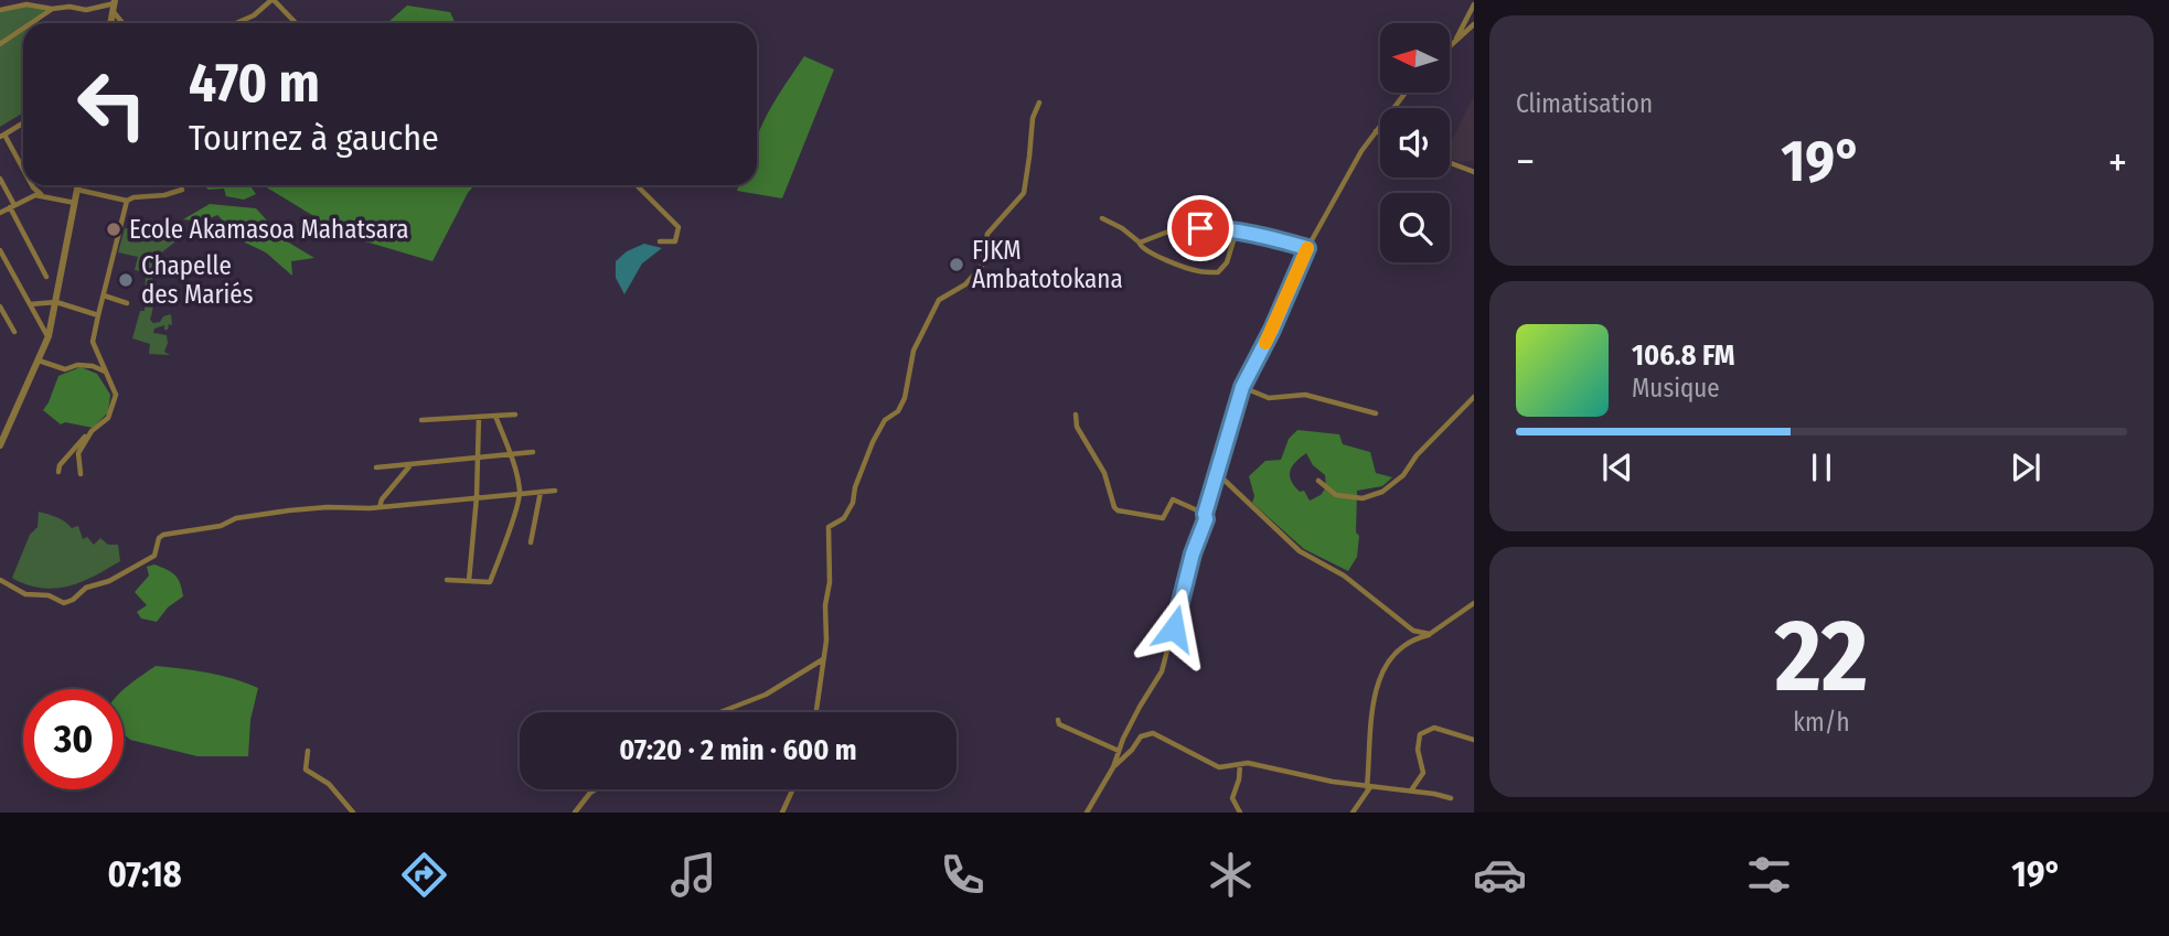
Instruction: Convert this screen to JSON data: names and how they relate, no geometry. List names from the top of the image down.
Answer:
{
  "places": ["Ecole Akamasoa Mahatsara", "FJKM Ambatotokana", "Chapelle des Mariés"],
  "north": "left",
  "page": {
    "tile": [
      "Climatisation",
      ["22", "km/h"]
    ],
    "turn": ["470 m", "Tournez à gauche"],
    "heat": ["−", "19°", "+"],
    "song": ["106.8 FM", "Musique"],
    "limit": "30",
    "trip": "07:20 · 2 min · 600 m",
    "tabs": ["07:18", "19°"]
  }
}
